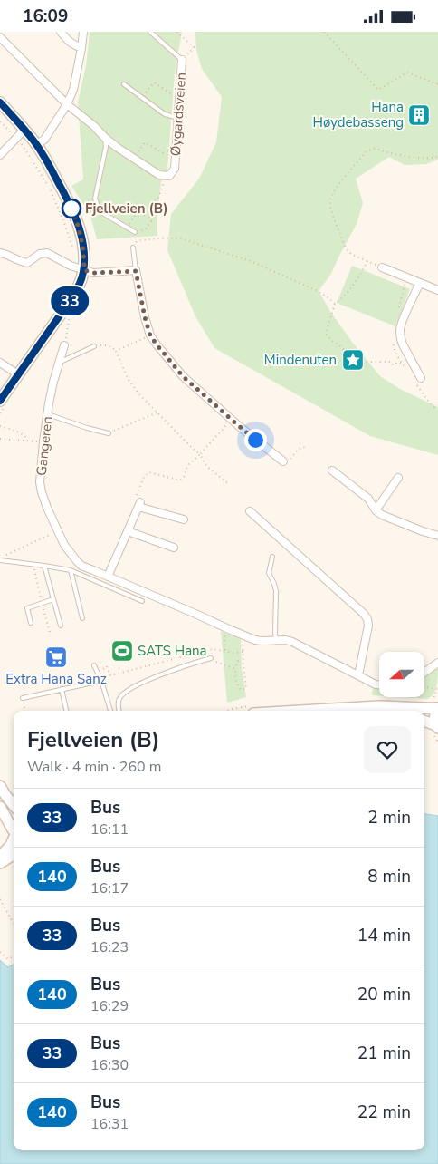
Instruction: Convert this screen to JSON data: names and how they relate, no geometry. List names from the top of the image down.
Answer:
{
  "streets": {
    "street": ["Øygardsveien", "Gangeren"]
  },
  "places": {
    "building": ["Hana Høydebasseng"],
    "other": ["Fjellveien (B)"],
    "place": ["Mindenuten"],
    "sports": ["SATS Hana"],
    "supermarket": ["Extra Hana Sanz"]
  },
  "lines": ["bus line 33"],
  "north": "left",
  "page": {
    "status": "16:09",
    "on_map": "33",
    "heading": ["Fjellveien (B)", "Walk · 4 min · 260 m"],
    "list": [
      {
        "mark": "33",
        "name": "Bus",
        "note": "16:11",
        "value": "2 min"
      },
      {
        "mark": "140",
        "name": "Bus",
        "note": "16:17",
        "value": "8 min"
      },
      {
        "mark": "33",
        "name": "Bus",
        "note": "16:23",
        "value": "14 min"
      },
      {
        "mark": "140",
        "name": "Bus",
        "note": "16:29",
        "value": "20 min"
      },
      {
        "mark": "33",
        "name": "Bus",
        "note": "16:30",
        "value": "21 min"
      },
      {
        "mark": "140",
        "name": "Bus",
        "note": "16:31",
        "value": "22 min"
      }
    ]
  }
}
